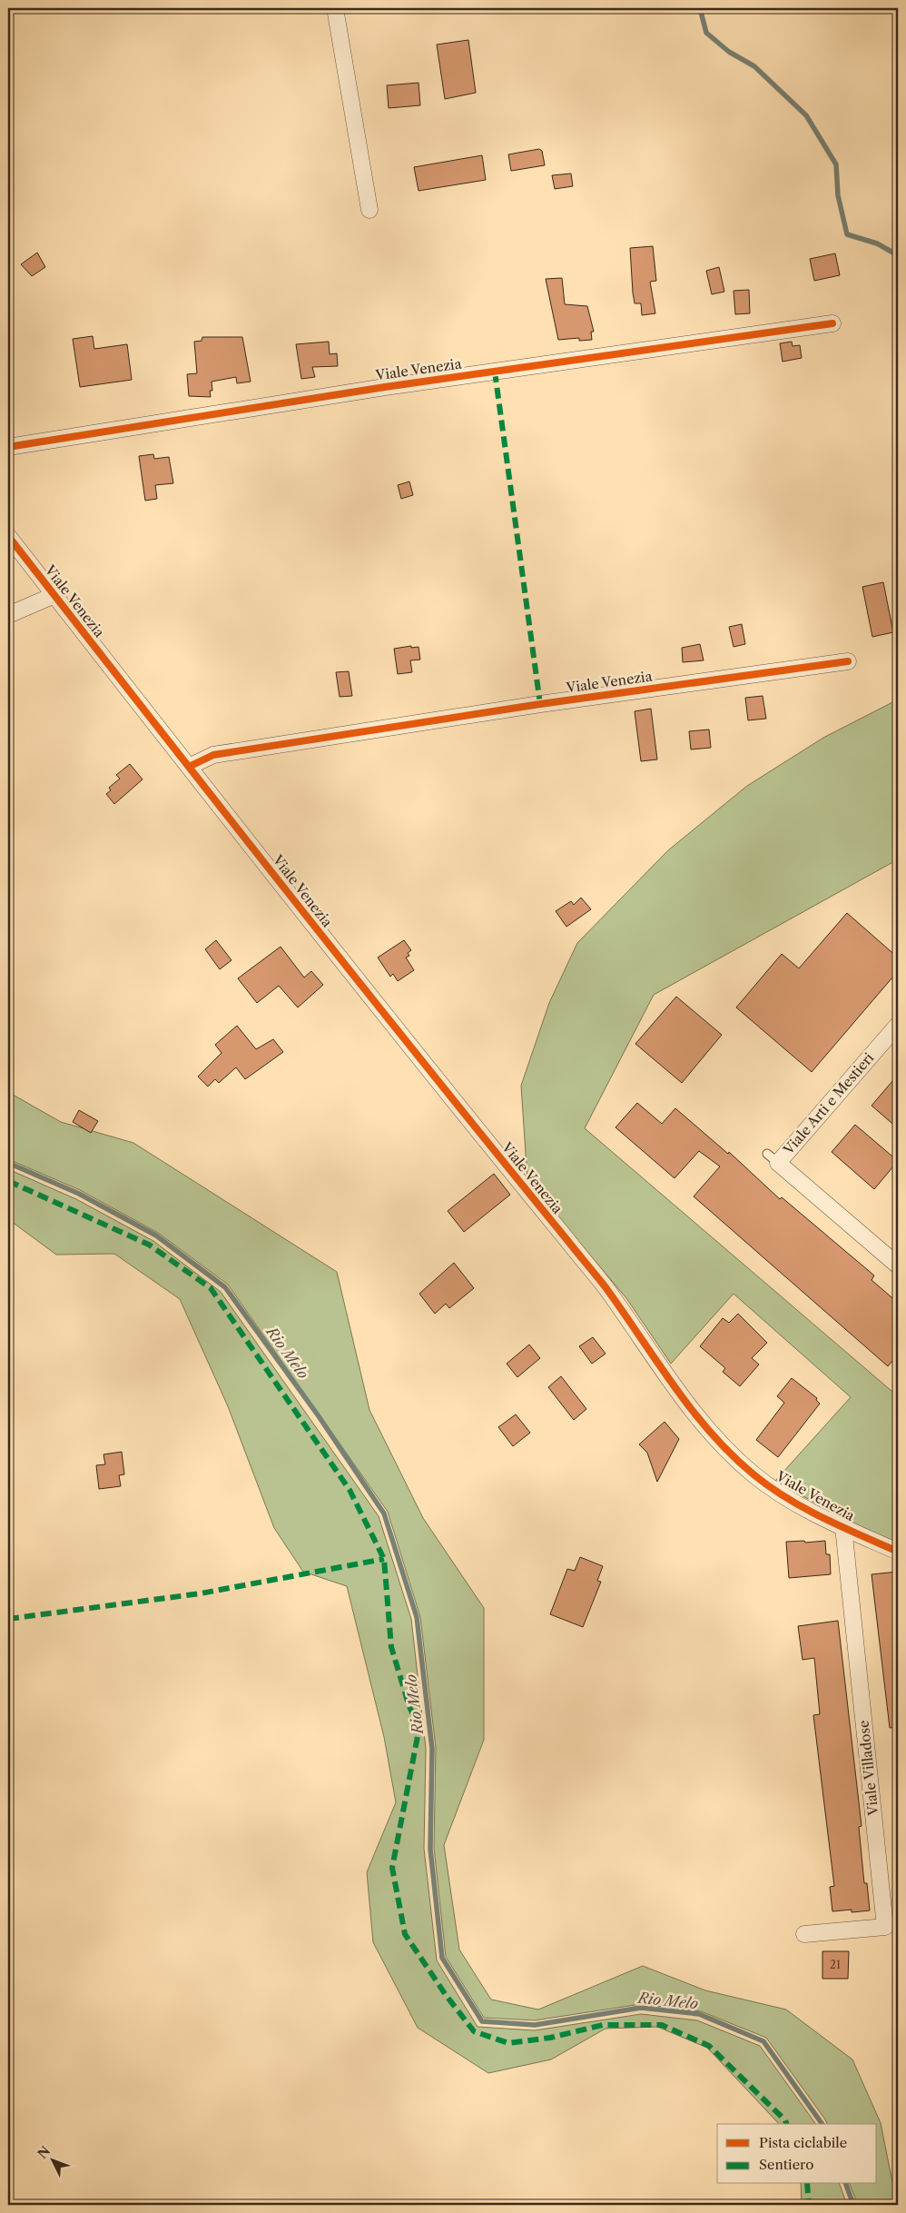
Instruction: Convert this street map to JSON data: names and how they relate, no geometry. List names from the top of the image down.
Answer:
{
  "streets": {
    "street": ["Viale Venezia", "Viale Arti e Mestieri", "Viale Villadose"]
  },
  "crossings": [
    ["Viale Venezia", "Viale Villadose"]
  ],
  "water": ["Rio Melo"],
  "house_numbers": ["21"],
  "legend": ["Pista ciclabile", "Sentiero"],
  "north": "top left"
}
